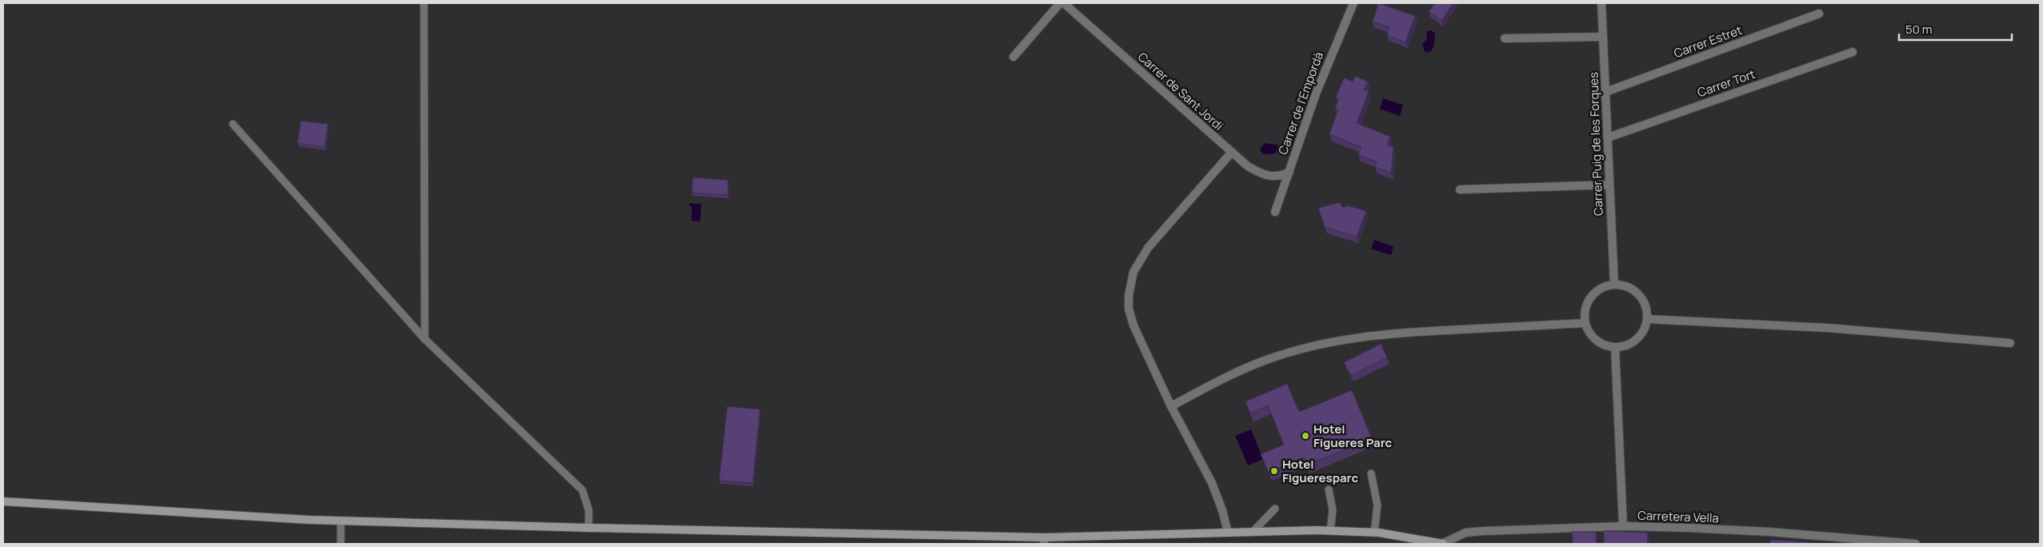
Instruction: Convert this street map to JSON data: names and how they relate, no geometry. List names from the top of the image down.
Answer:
{
  "streets": {
    "street": [
      "Carrer Estret",
      "Carrer Tort",
      "Carrer de Sant Jordi",
      "Carrer de l'Empordà",
      "Carrer Puig de les Forques",
      "Carretera Vella"
    ]
  },
  "crossings": [
    ["Carrer Estret", "Carrer Puig de les Forques"],
    ["Carrer Tort", "Carrer Puig de les Forques"],
    ["Carrer de Sant Jordi", "Carrer de l'Empordà"]
  ],
  "places": ["Hotel Figueres Parc", "Hotel Figueresparc"],
  "scale_bar": "50 m"
}
